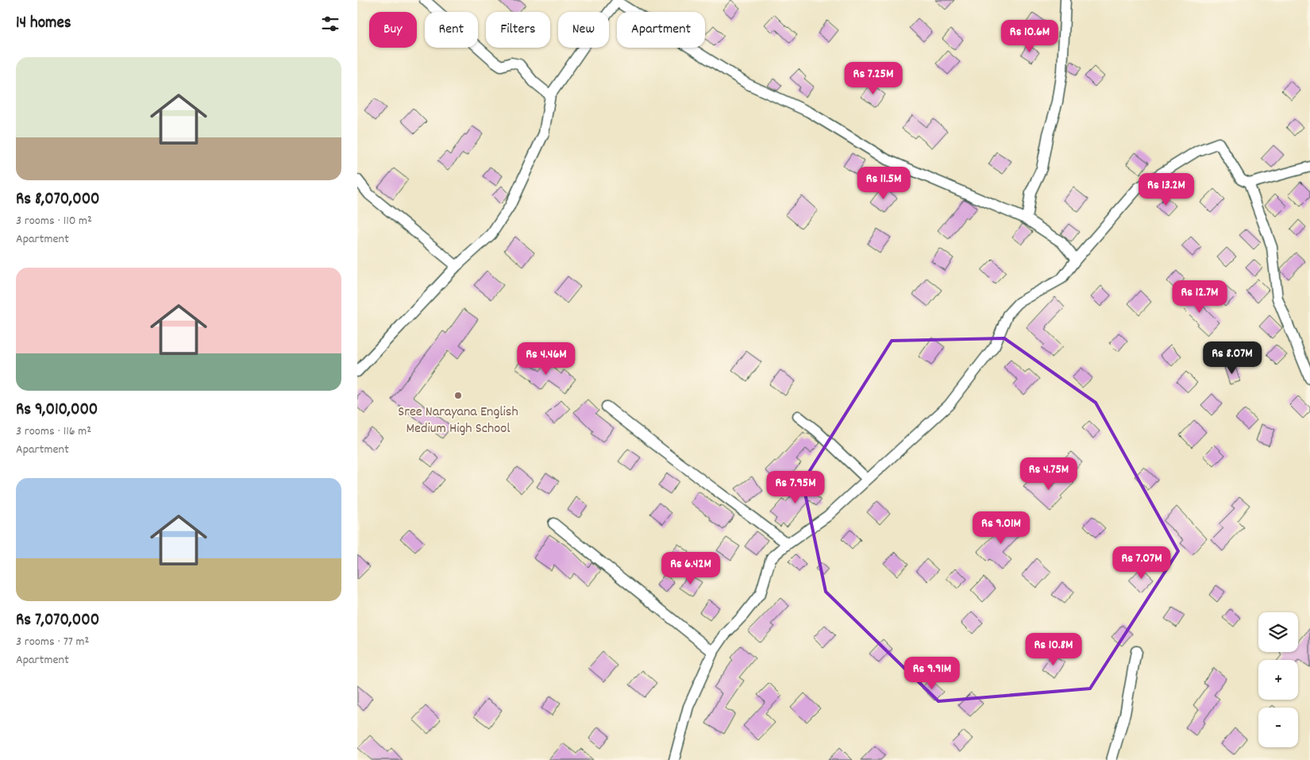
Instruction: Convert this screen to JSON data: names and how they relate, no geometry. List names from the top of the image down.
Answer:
{
  "places": ["Sree Narayana English Medium High School"],
  "page": {
    "heading": "14 homes",
    "chip": [
      "Buy",
      "Rent",
      "Filters",
      "New",
      "Apartment"
    ],
    "price": [
      "Rs 10.6M",
      "Rs 7.25M",
      "Rs 11.5M",
      "Rs 13.2M",
      "Rs 12.7M",
      "Rs 8.07M",
      "Rs 4.46M",
      "Rs 4.75M",
      "Rs 7.95M",
      "Rs 9.01M",
      "Rs 7.07M",
      "Rs 6.42M",
      "Rs 10.8M",
      "Rs 9.91M"
    ],
    "list": [
      {
        "name": "Rs 8,070,000",
        "note": "3 rooms · 110 m² · Apartment"
      },
      {
        "name": "Rs 9,010,000",
        "note": "3 rooms · 116 m² · Apartment"
      },
      {
        "name": "Rs 7,070,000",
        "note": "3 rooms · 77 m² · Apartment"
      }
    ],
    "map_buttons": ["+", "−"]
  }
}
